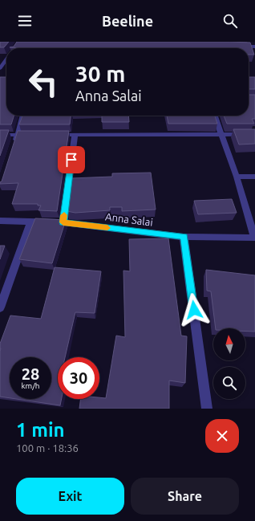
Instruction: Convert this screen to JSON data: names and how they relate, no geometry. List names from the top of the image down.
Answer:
{
  "streets": {
    "street": ["Anna Salai"]
  },
  "north": "top",
  "page": {
    "header": "Beeline",
    "turn": ["30 m", "Anna Salai"],
    "speed": "28 km/h",
    "limit": "30",
    "heading": ["1 min", "100 m · 18:36"],
    "buttons": ["Exit", "Share"]
  }
}
